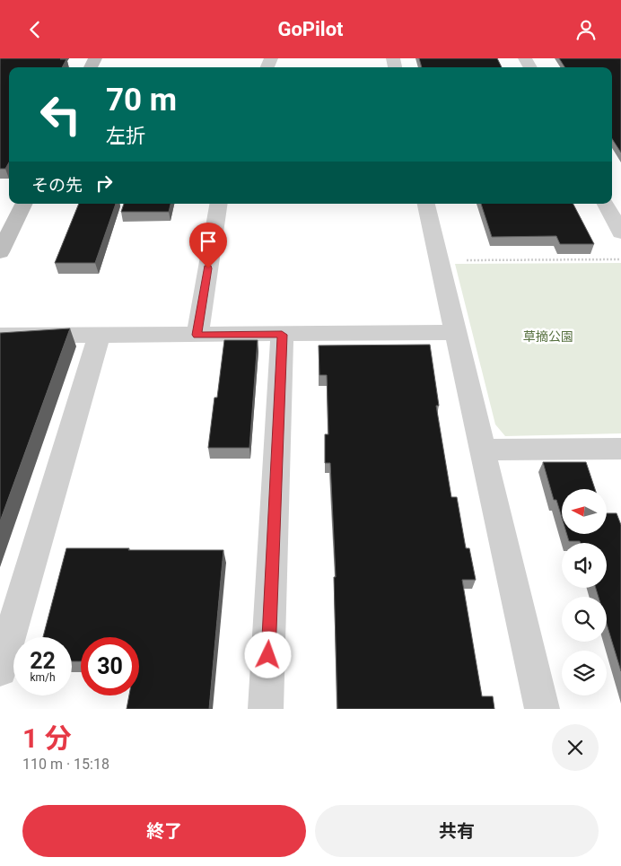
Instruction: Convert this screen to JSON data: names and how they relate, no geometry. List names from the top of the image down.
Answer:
{
  "parks": ["草摘公園"],
  "north": "left",
  "page": {
    "header": "GoPilot",
    "turn": ["70 m", "左折"],
    "then": "その先",
    "speed": "22 km/h",
    "limit": "30",
    "heading": ["1 分", "110 m · 15:18"],
    "buttons": ["終了", "共有"]
  }
}
